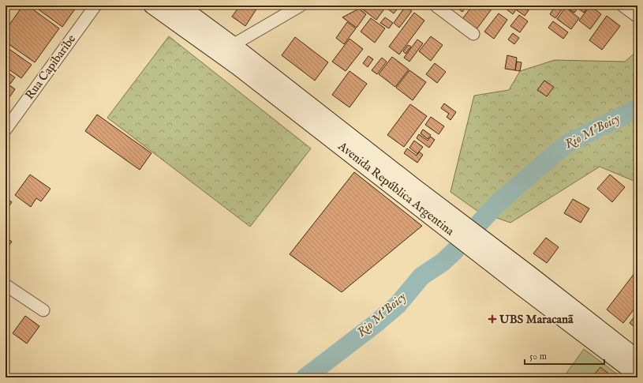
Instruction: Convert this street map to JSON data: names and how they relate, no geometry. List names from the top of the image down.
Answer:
{
  "streets": {
    "main road": ["Avenida República Argentina"],
    "street": ["Rua Capibaribe"]
  },
  "water": ["Rio M'Boicy"],
  "places": {
    "health": ["UBS Maracanã"]
  },
  "scale_bar": "50 m"
}
